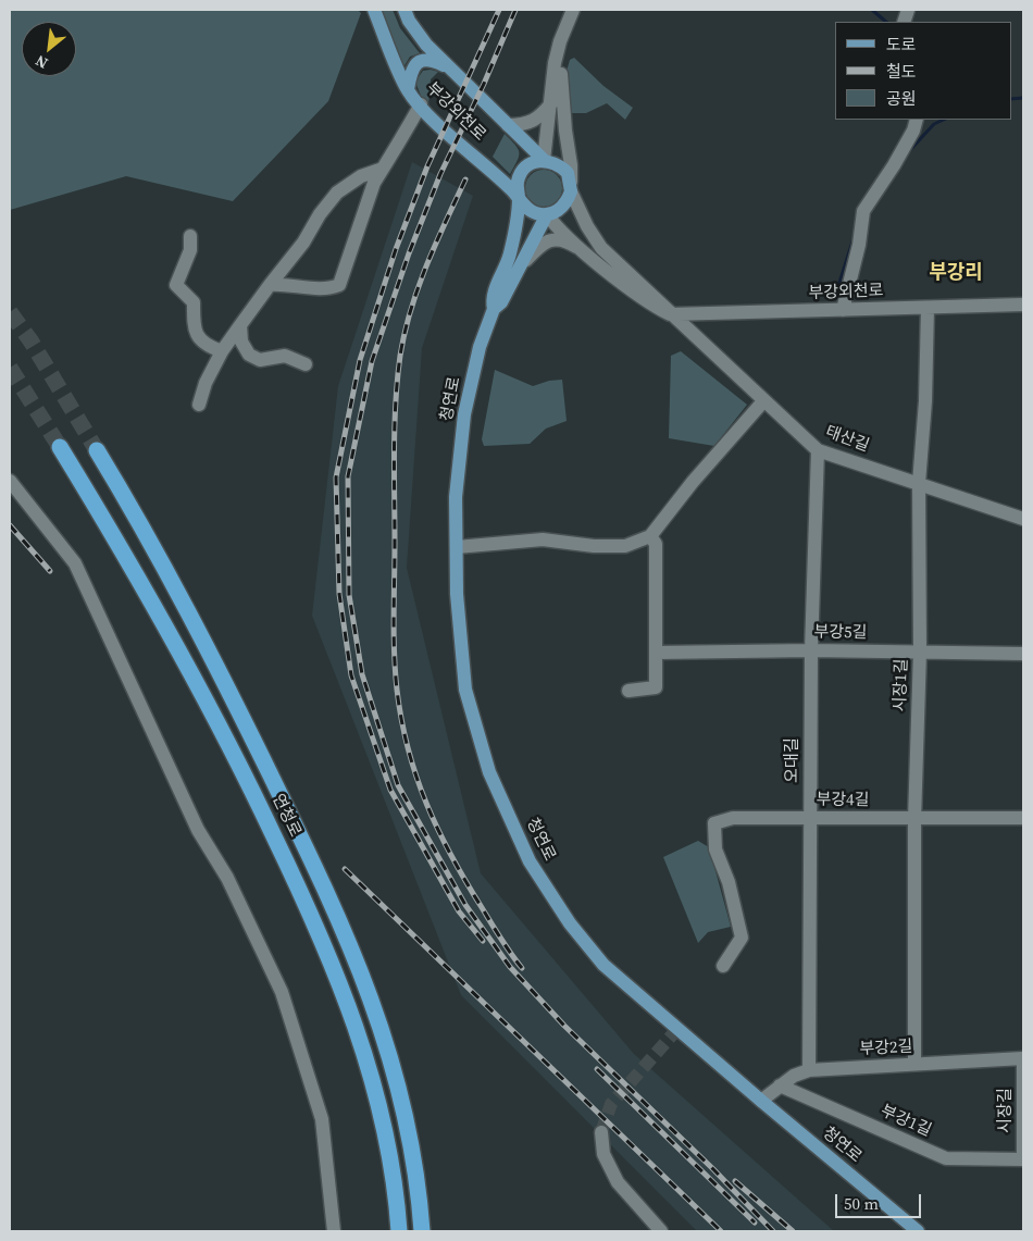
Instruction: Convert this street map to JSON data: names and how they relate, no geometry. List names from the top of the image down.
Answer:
{
  "streets": {
    "highway": ["연청로"],
    "main road": ["부강외천로", "청연로"],
    "street": [
      "태산길",
      "부강5길",
      "시장1길",
      "오대길",
      "부강4길",
      "부강2길",
      "시장길",
      "부강1길"
    ]
  },
  "crossings": [
    ["부강외천로", "태산길"],
    ["부강외천로", "시장1길"],
    ["청연로", "부강2길"],
    ["태산길", "시장1길"],
    ["태산길", "오대길"],
    ["부강5길", "시장1길"],
    ["부강5길", "오대길"],
    ["시장1길", "부강4길"],
    ["시장1길", "부강2길"],
    ["오대길", "부강4길"],
    ["오대길", "부강2길"],
    ["부강2길", "시장길"],
    ["부강2길", "부강1길"],
    ["시장길", "부강1길"]
  ],
  "districts": ["부강리"],
  "legend": ["도로", "철도", "공원"],
  "scale_bar": "50 m",
  "north": "bottom left"
}
